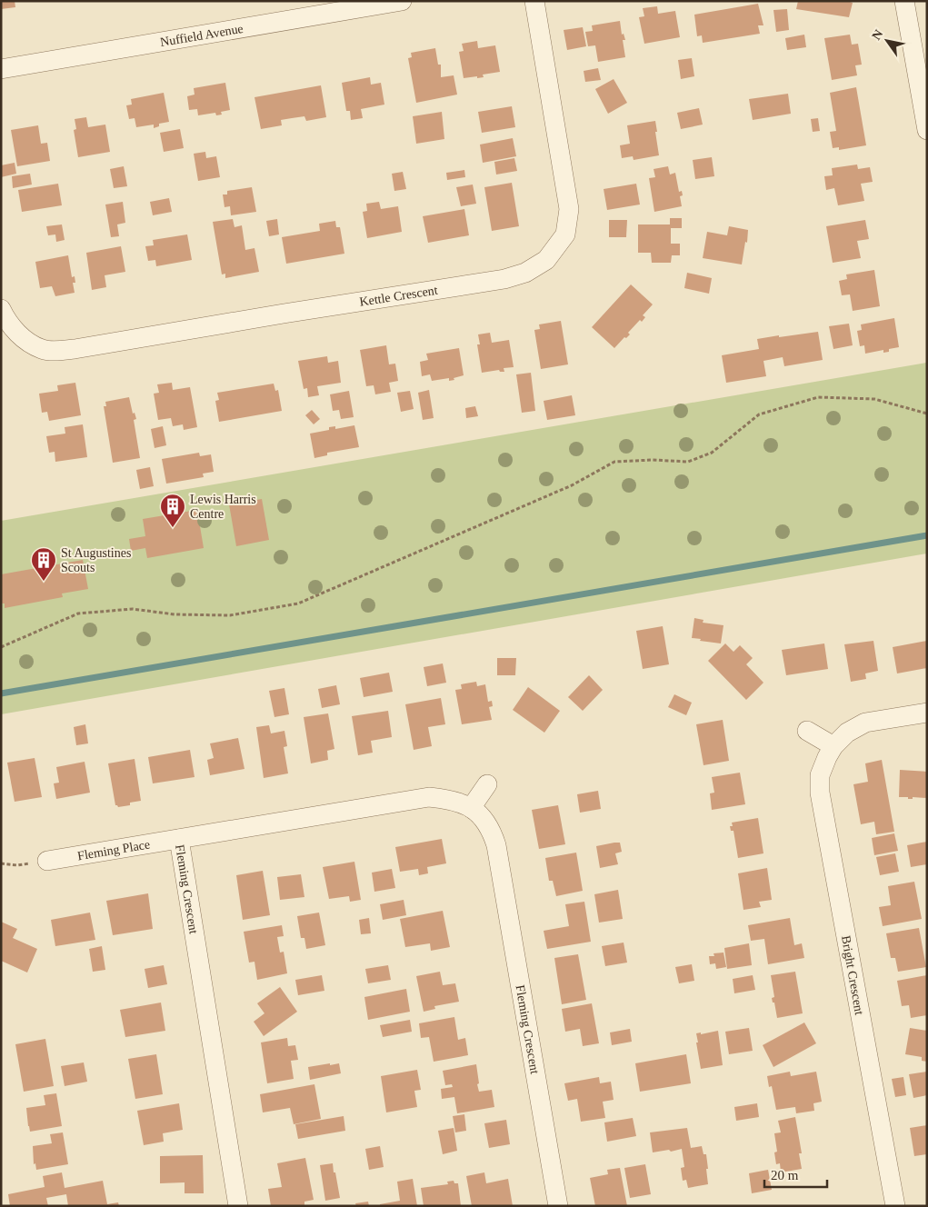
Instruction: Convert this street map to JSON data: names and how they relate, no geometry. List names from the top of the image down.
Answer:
{
  "streets": {
    "street": [
      "Nuffield Avenue",
      "Kettle Crescent",
      "Fleming Place",
      "Fleming Crescent",
      "Bright Crescent"
    ]
  },
  "crossings": [
    ["Fleming Place", "Fleming Crescent"]
  ],
  "places": {
    "building": ["Lewis Harris Centre", "St Augustines Scouts"]
  },
  "scale_bar": "20 m",
  "north": "top left"
}
